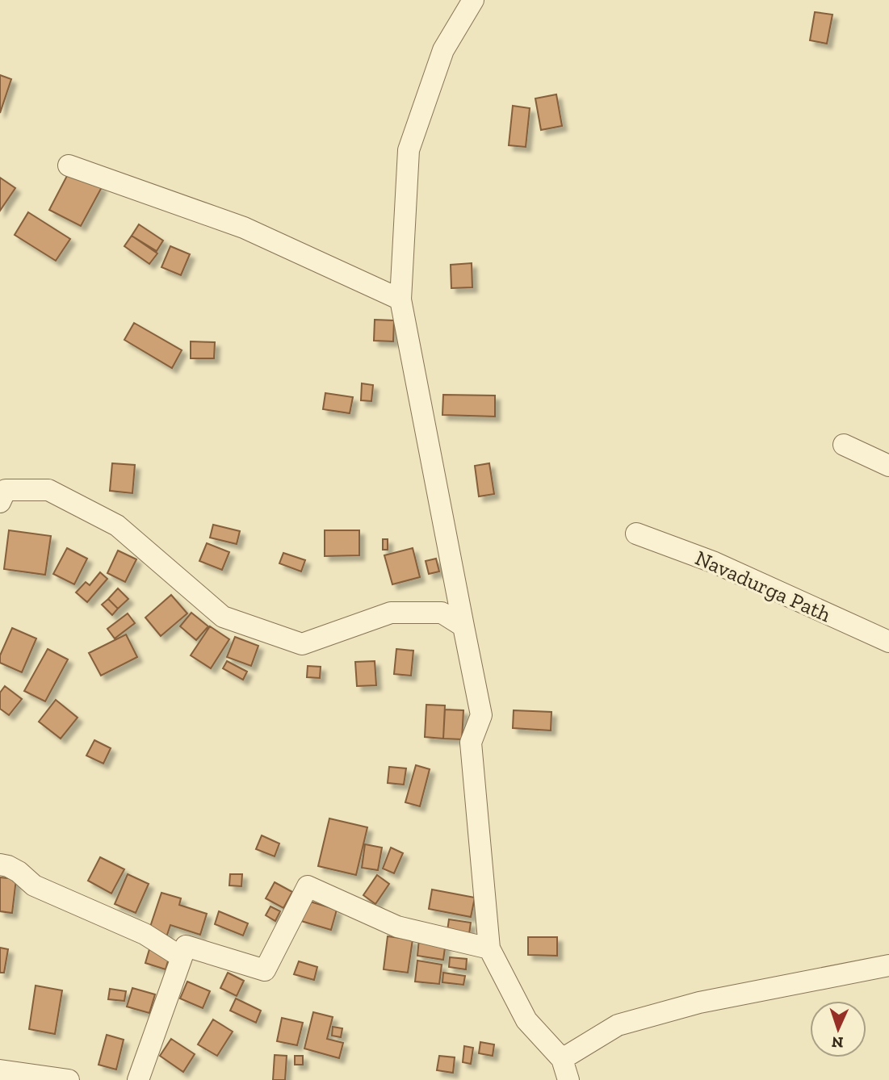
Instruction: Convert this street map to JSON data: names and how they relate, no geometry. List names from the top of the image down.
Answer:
{
  "streets": {
    "street": ["Navadurga Path"]
  },
  "north": "bottom"
}
